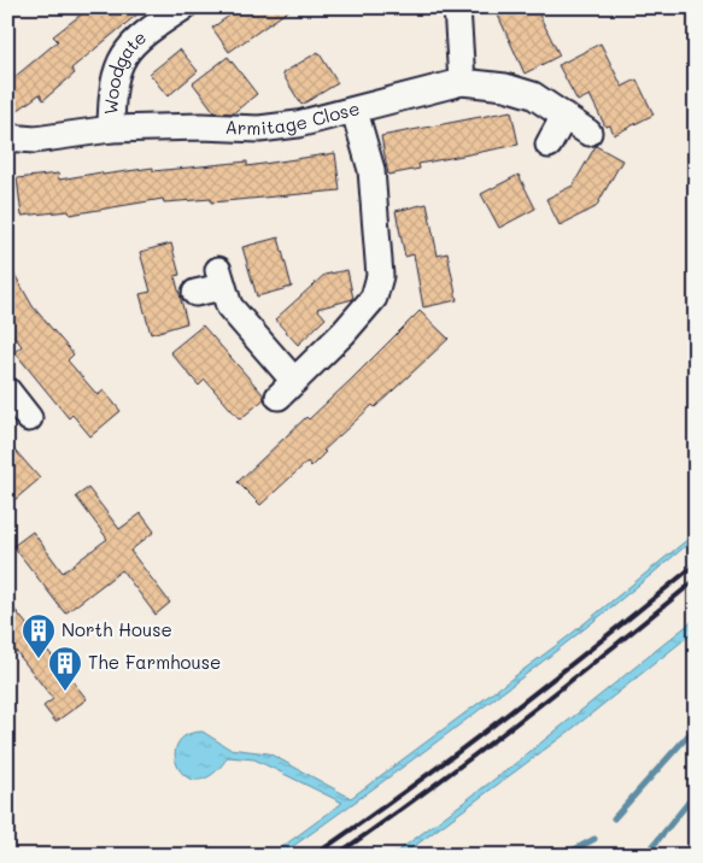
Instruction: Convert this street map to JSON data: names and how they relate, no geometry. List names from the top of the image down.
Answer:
{
  "streets": {
    "street": ["Woodgate", "Armitage Close"]
  },
  "crossings": [
    ["Woodgate", "Armitage Close"]
  ],
  "places": {
    "building": ["North House", "The Farmhouse"]
  }
}
